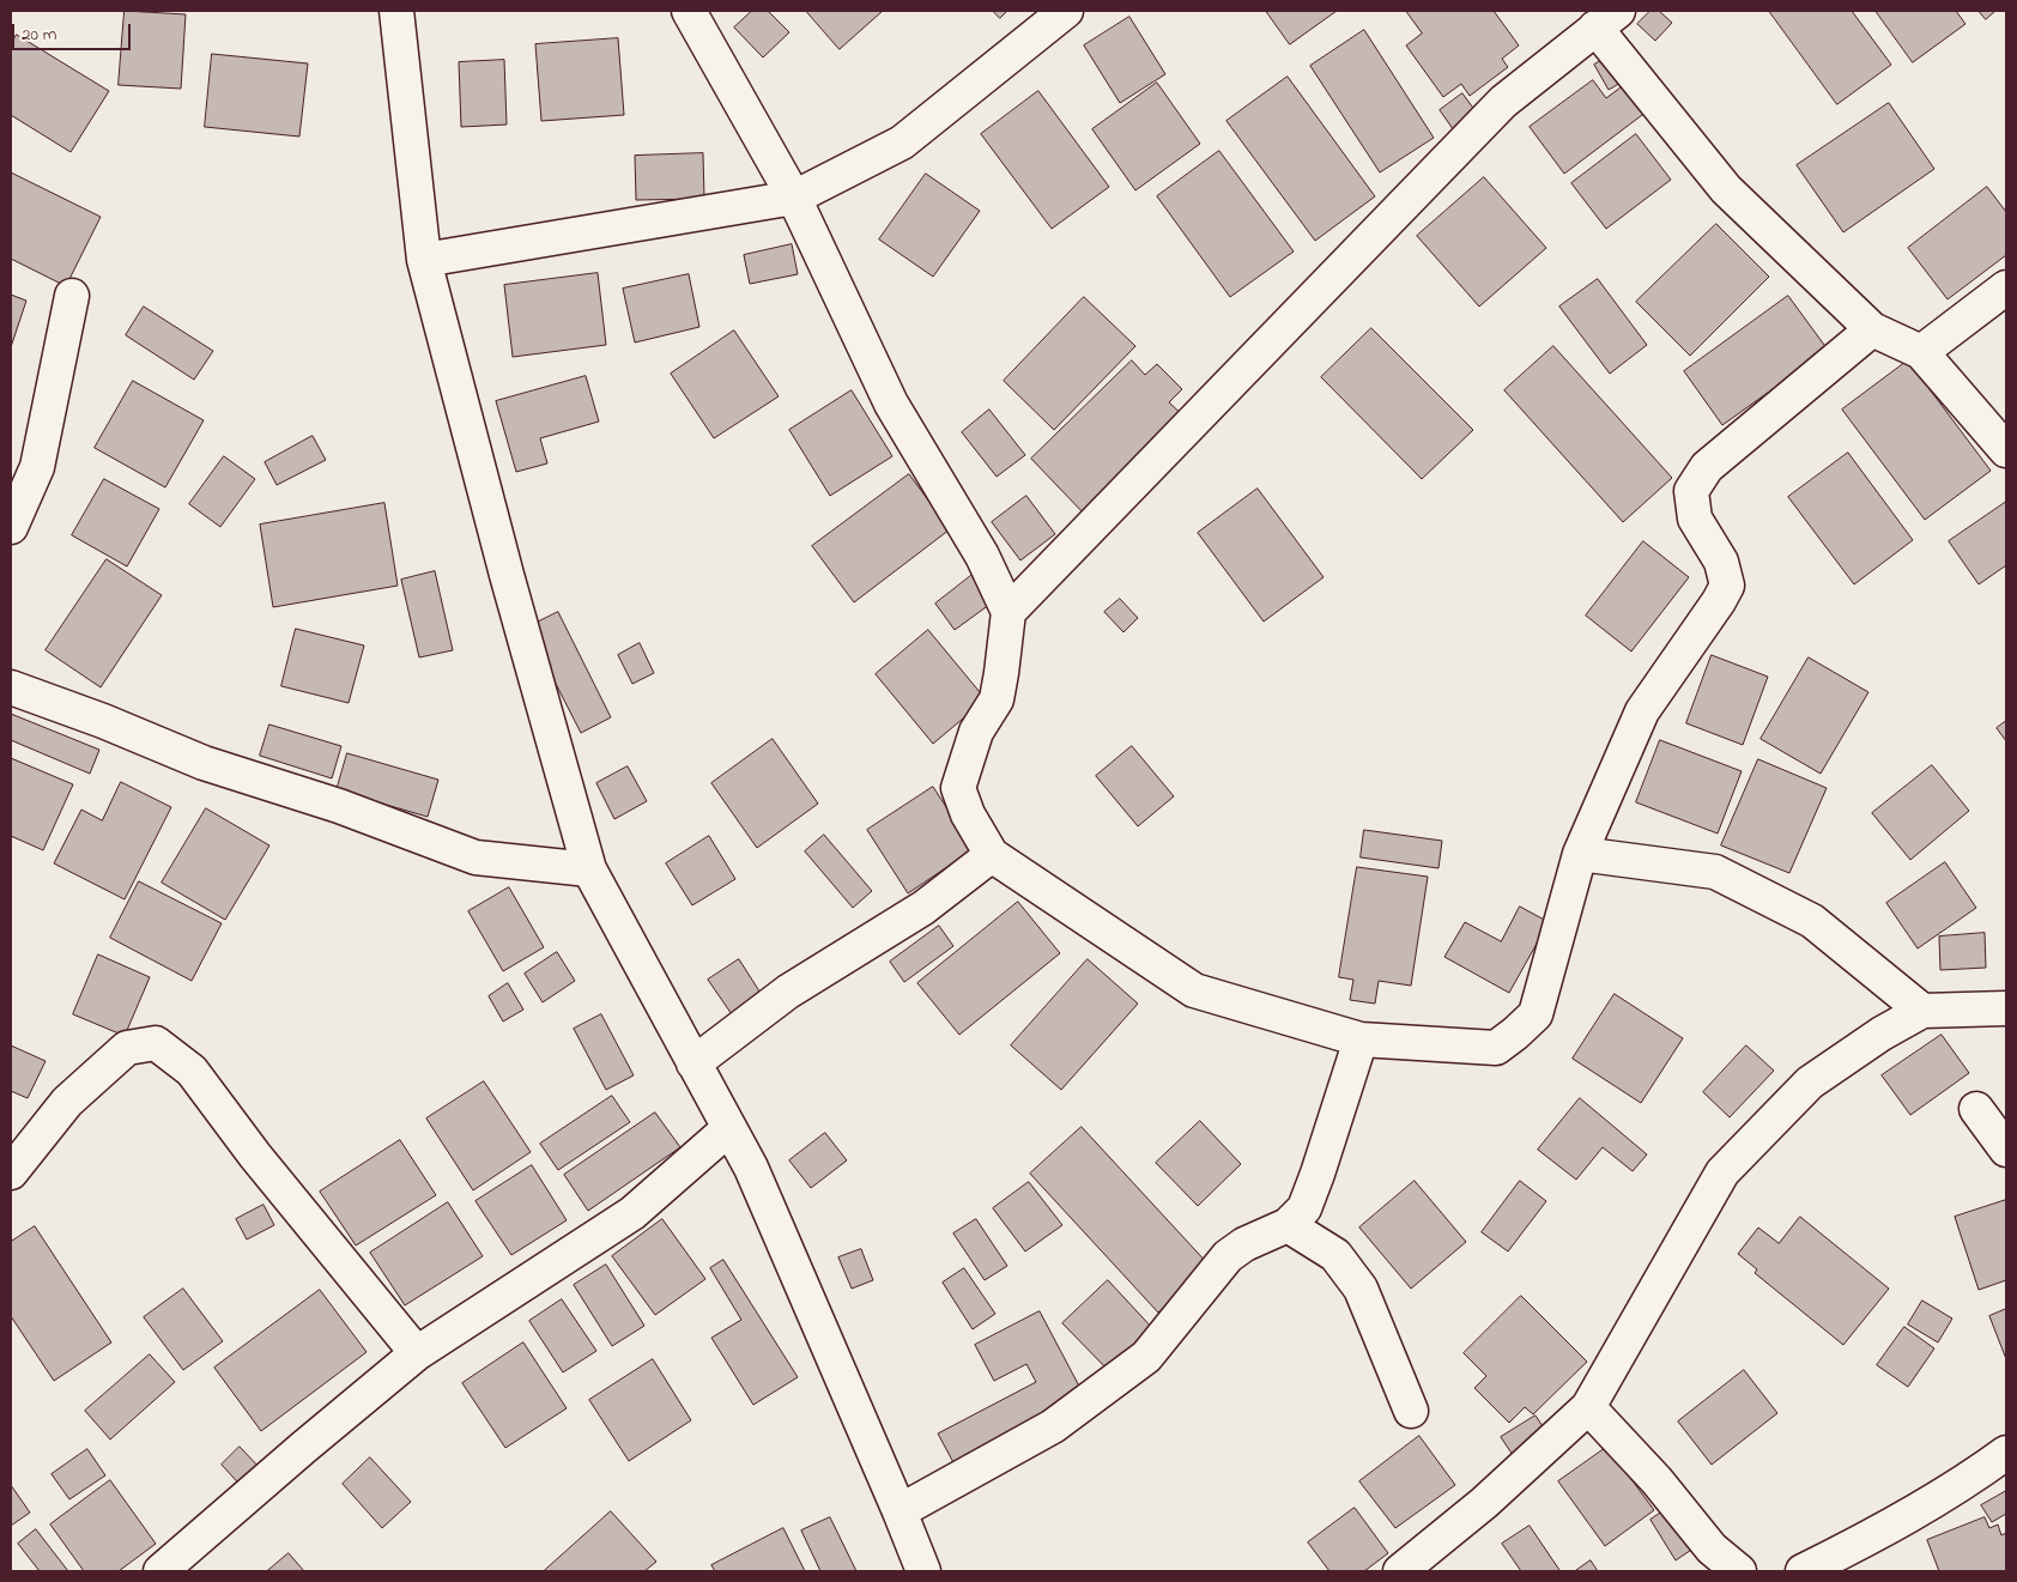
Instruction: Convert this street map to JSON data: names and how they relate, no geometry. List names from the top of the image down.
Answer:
{
  "scale_bar": "20 m"
}
